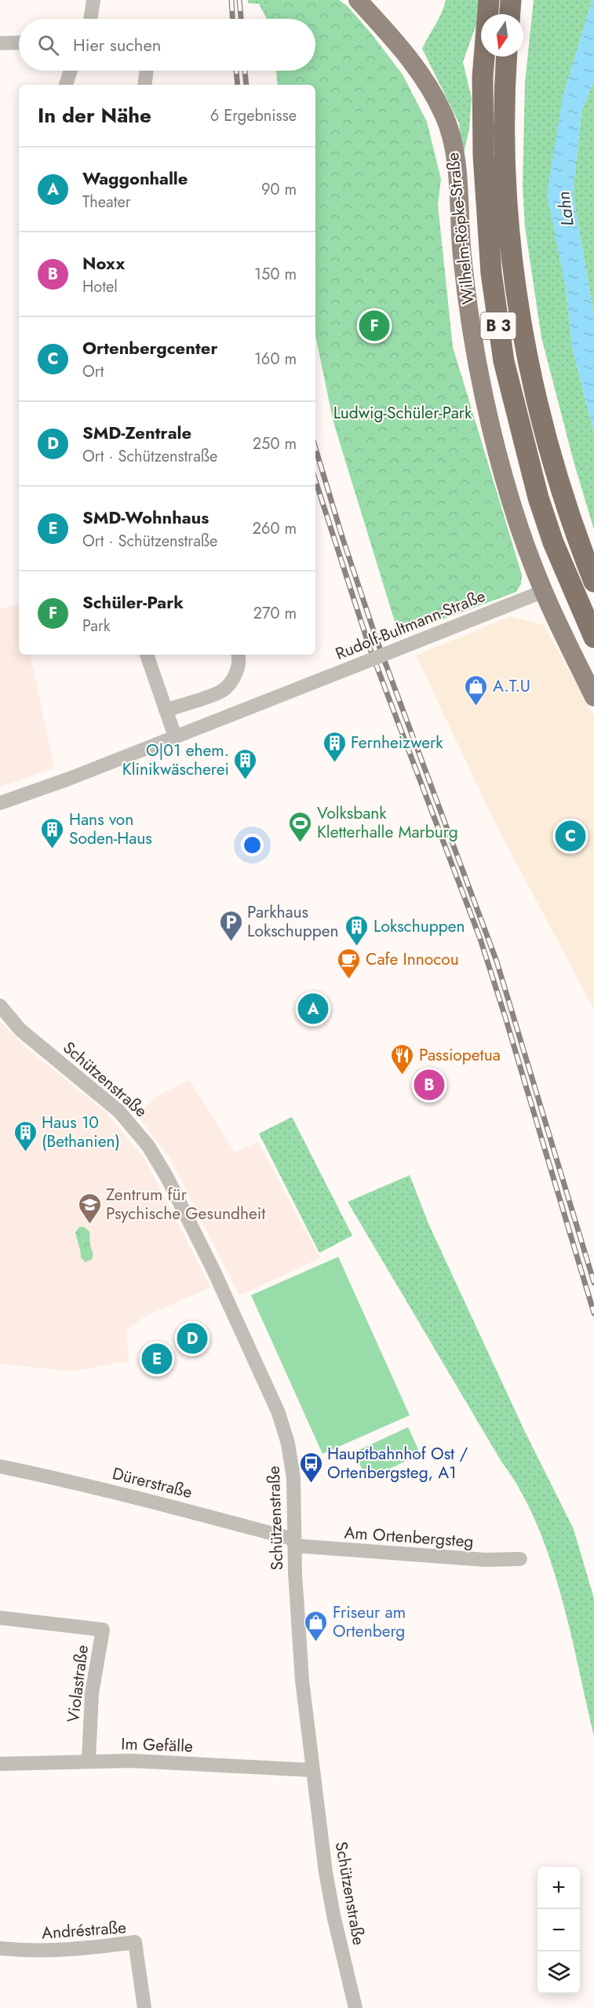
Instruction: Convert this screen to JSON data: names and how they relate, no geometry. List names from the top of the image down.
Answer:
{
  "streets": {
    "highway": ["B 3"],
    "main road": ["Wilhelm-Röpke-Straße"],
    "street": [
      "Rudolf-Bultmann-Straße",
      "Schützenstraße",
      "Dürerstraße",
      "Am Ortenbergsteg",
      "Violastraße",
      "Im Gefälle",
      "Andréstraße"
    ]
  },
  "crossings": [
    ["Wilhelm-Röpke-Straße", "Rudolf-Bultmann-Straße"],
    ["Schützenstraße", "Dürerstraße"],
    ["Schützenstraße", "Am Ortenbergsteg"],
    ["Schützenstraße", "Im Gefälle"],
    ["Dürerstraße", "Am Ortenbergsteg"],
    ["Violastraße", "Im Gefälle"]
  ],
  "water": ["Lahn"],
  "parks": ["Ludwig-Schüler-Park"],
  "places": {
    "shop": ["A.T.U", "Friseur am Ortenberg"],
    "building": [
      "Fernheizwerk",
      "O|01 ehem. Klinikwäscherei",
      "Hans von Soden-Haus",
      "Lokschuppen",
      "Haus 10 (Bethanien)"
    ],
    "sports": ["Volksbank Kletterhalle Marburg"],
    "parking": ["Parkhaus Lokschuppen"],
    "cafe": ["Cafe Innocou"],
    "restaurant": ["Passiopetua"],
    "school or university": ["Zentrum für Psychische Gesundheit"],
    "bus stop": ["Hauptbahnhof Ost / Ortenbergsteg, A1"]
  },
  "north": "bottom",
  "page": {
    "search": "Hier suchen",
    "heading": ["In der Nähe", "6 Ergebnisse"],
    "list": [
      {
        "mark": "A",
        "name": "Waggonhalle",
        "note": "Theater",
        "value": "90 m"
      },
      {
        "mark": "B",
        "name": "Noxx",
        "note": "Hotel",
        "value": "150 m"
      },
      {
        "mark": "C",
        "name": "Ortenbergcenter",
        "note": "Ort",
        "value": "160 m"
      },
      {
        "mark": "D",
        "name": "SMD-Zentrale",
        "note": "Ort · Schützenstraße",
        "value": "250 m"
      },
      {
        "mark": "E",
        "name": "SMD-Wohnhaus",
        "note": "Ort · Schützenstraße",
        "value": "260 m"
      },
      {
        "mark": "F",
        "name": "Schüler-Park",
        "note": "Park",
        "value": "270 m"
      }
    ],
    "pins": [
      "F",
      "C",
      "A",
      "B",
      "D",
      "E"
    ],
    "map_buttons": ["+", "−"]
  }
}
